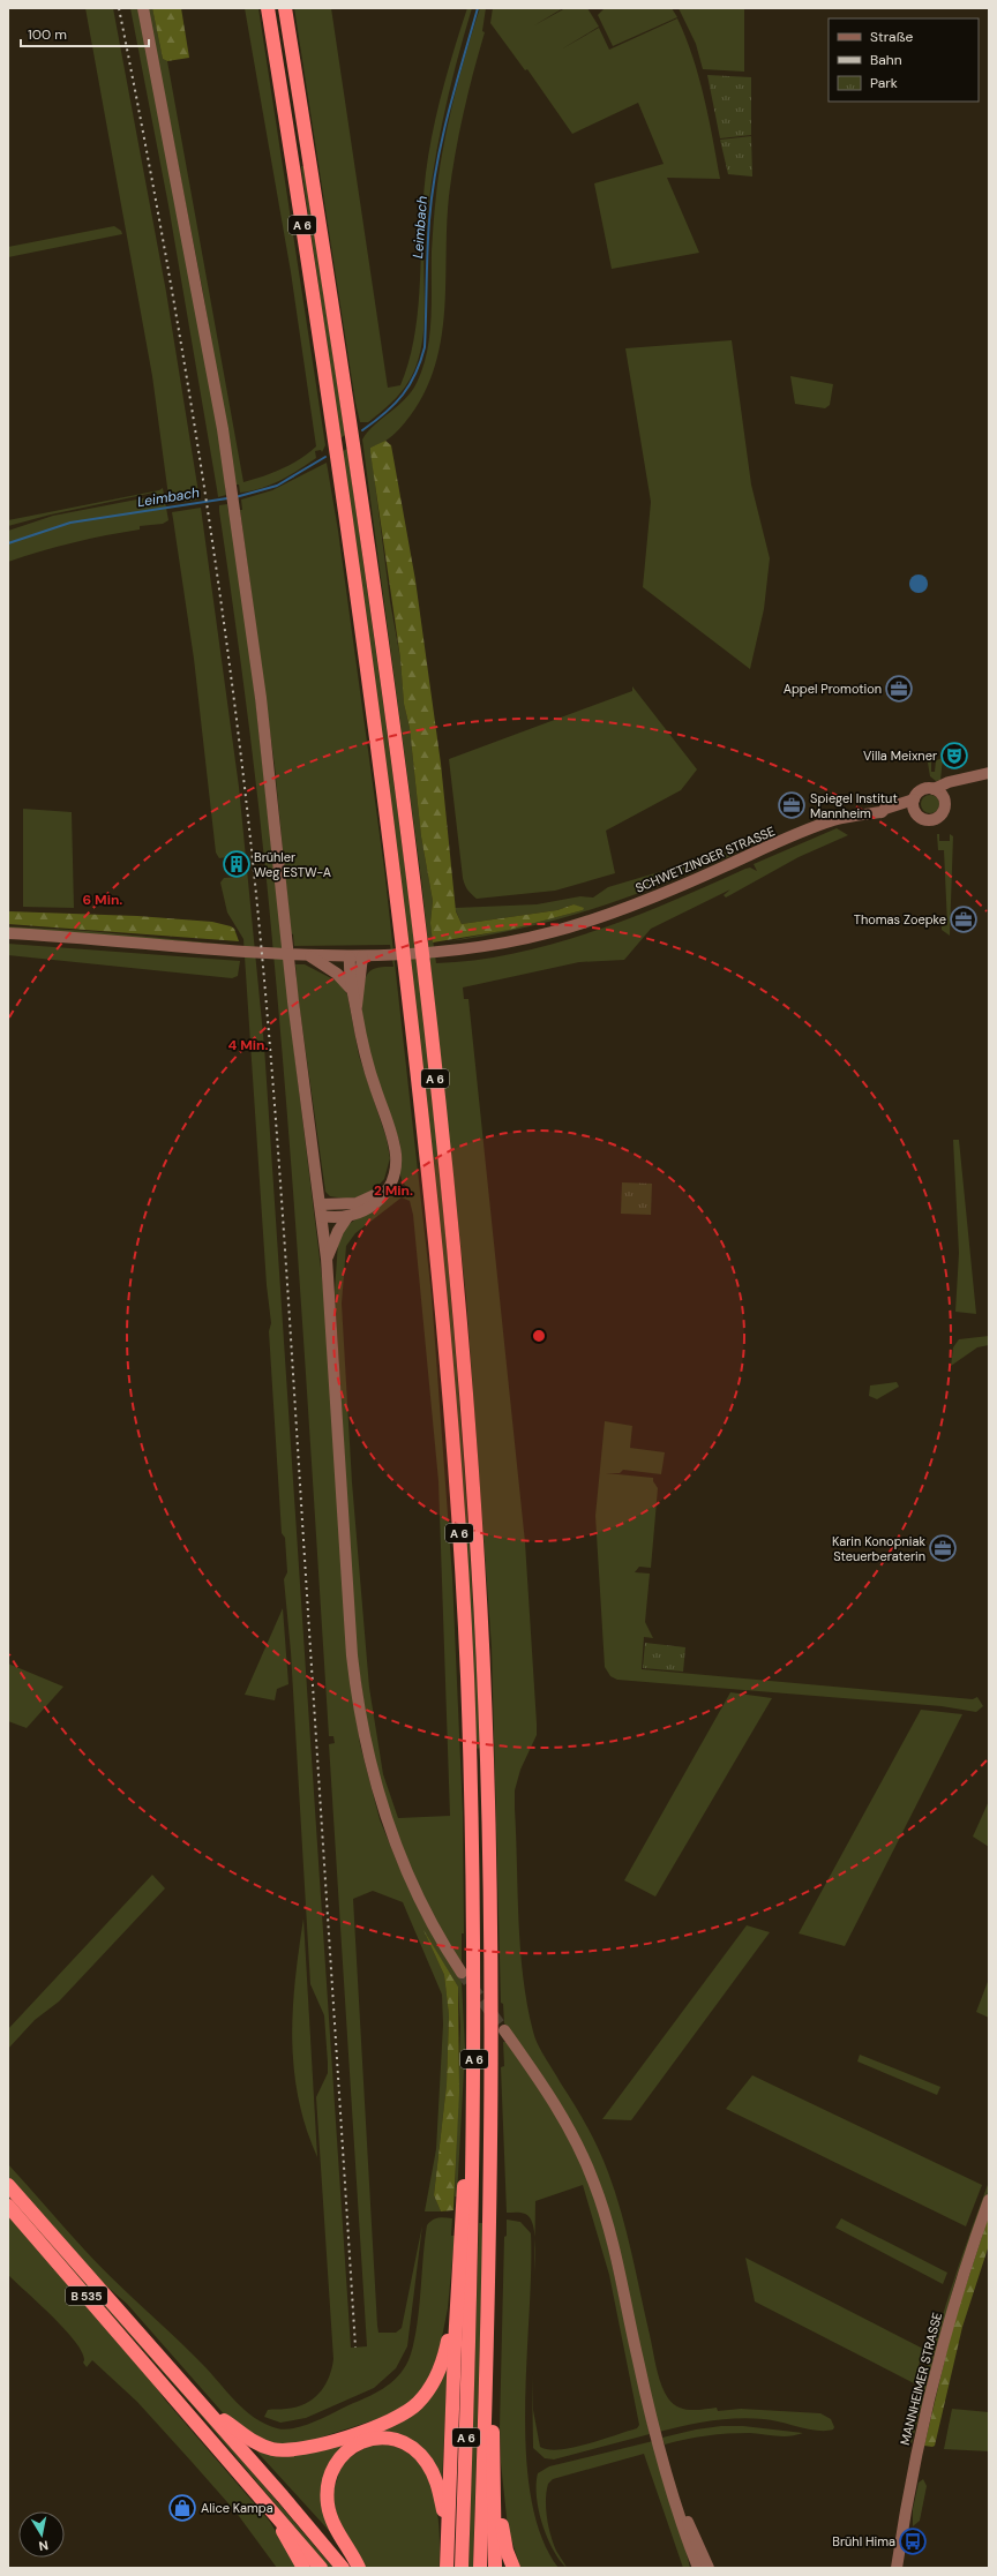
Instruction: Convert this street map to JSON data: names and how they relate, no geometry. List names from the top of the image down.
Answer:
{
  "streets": {
    "highway": ["A 6", "B 535"],
    "main road": ["SCHWETZINGER STRASSE", "MANNHEIMER STRASSE"]
  },
  "water": ["Leimbach"],
  "places": {
    "office": [
      "Appel Promotion",
      "Spiegel Institut Mannheim",
      "Thomas Zoepke",
      "Karin Konopniak Steuerberaterin"
    ],
    "theatre": ["Villa Meixner"],
    "building": ["Brühler Weg ESTW-A"],
    "shop": ["Alice Kampa"],
    "bus stop": ["Brühl Hima"]
  },
  "legend": ["Straße", "Bahn", "Park"],
  "scale_bar": "100 m",
  "north": "bottom",
  "rings": ["6 Min.", "4 Min.", "2 Min."]
}
